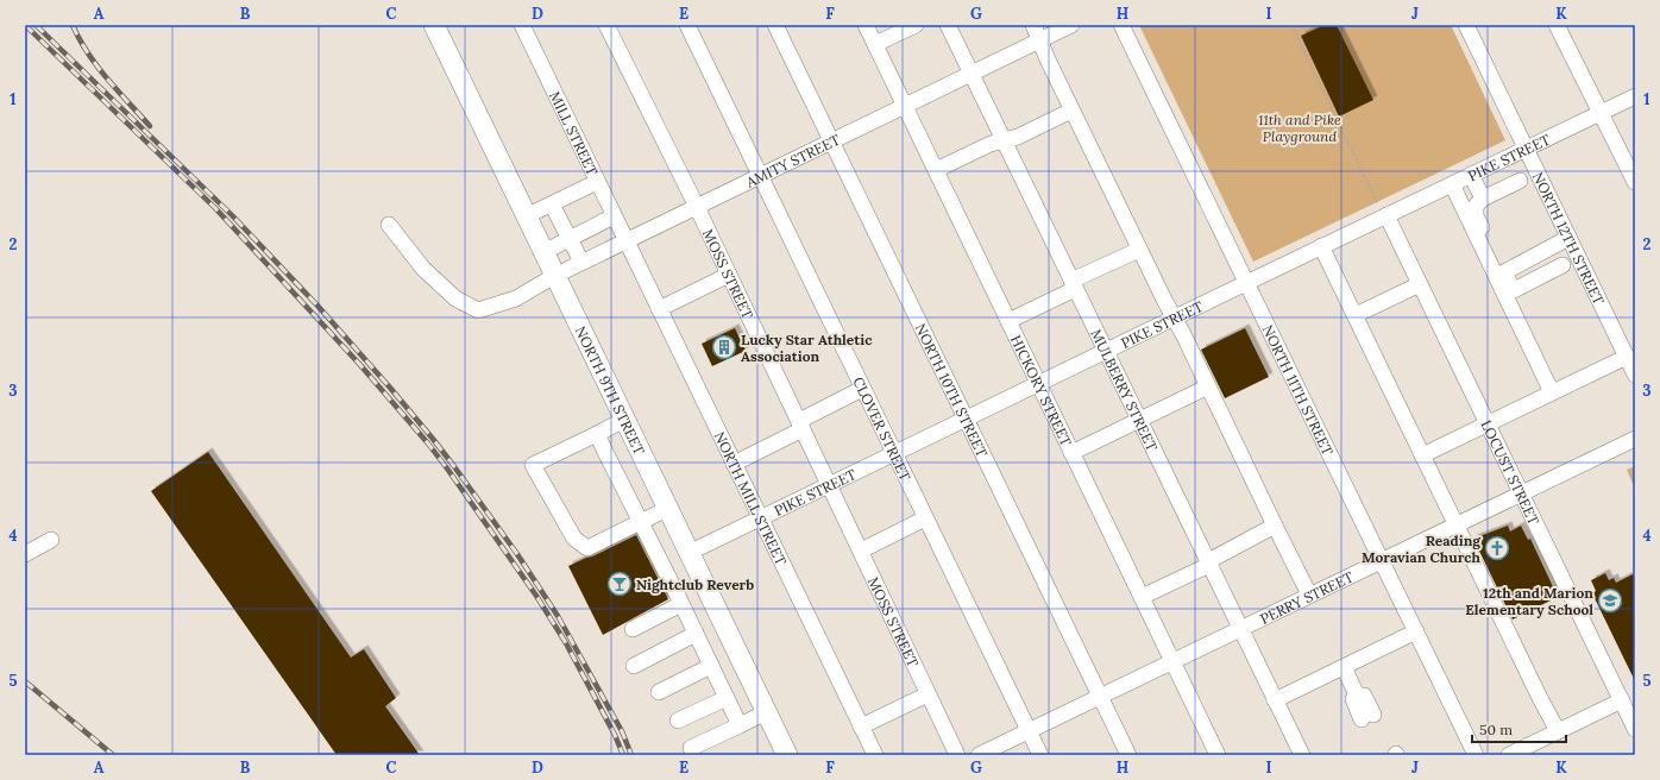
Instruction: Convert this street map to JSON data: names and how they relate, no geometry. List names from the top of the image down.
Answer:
{
  "streets": {
    "main road": ["NORTH 9TH STREET"],
    "street": [
      "MILL STREET",
      "PIKE STREET",
      "AMITY STREET",
      "NORTH 12TH STREET",
      "MOSS STREET",
      "NORTH 10TH STREET",
      "HICKORY STREET",
      "MULBERRY STREET",
      "NORTH 11TH STREET",
      "CLOVER STREET",
      "LOCUST STREET",
      "NORTH MILL STREET",
      "PERRY STREET"
    ]
  },
  "crossings": [
    ["MILL STREET", "AMITY STREET"],
    ["MILL STREET", "NORTH MILL STREET"],
    ["PIKE STREET", "NORTH 12TH STREET"],
    ["PIKE STREET", "MOSS STREET"],
    ["PIKE STREET", "NORTH 9TH STREET"],
    ["PIKE STREET", "NORTH 10TH STREET"],
    ["PIKE STREET", "HICKORY STREET"],
    ["PIKE STREET", "MULBERRY STREET"],
    ["PIKE STREET", "NORTH 11TH STREET"],
    ["PIKE STREET", "CLOVER STREET"],
    ["PIKE STREET", "LOCUST STREET"],
    ["PIKE STREET", "NORTH MILL STREET"],
    ["AMITY STREET", "MOSS STREET"],
    ["AMITY STREET", "NORTH 9TH STREET"],
    ["AMITY STREET", "NORTH 10TH STREET"],
    ["AMITY STREET", "HICKORY STREET"],
    ["AMITY STREET", "MULBERRY STREET"],
    ["AMITY STREET", "CLOVER STREET"],
    ["AMITY STREET", "NORTH MILL STREET"],
    ["NORTH 10TH STREET", "PERRY STREET"],
    ["HICKORY STREET", "PERRY STREET"],
    ["MULBERRY STREET", "PERRY STREET"],
    ["NORTH 11TH STREET", "PERRY STREET"],
    ["CLOVER STREET", "PERRY STREET"],
    ["LOCUST STREET", "PERRY STREET"]
  ],
  "parks": ["11th and Pike Playground"],
  "places": {
    "building": ["Lucky Star Athletic Association"],
    "church": ["Reading Moravian Church"],
    "bar": ["Nightclub Reverb"],
    "school or university": ["12th and Marion Elementary School"]
  },
  "scale_bar": "50 m",
  "grid": {
    "columns": [
      "A",
      "B",
      "C",
      "D",
      "E",
      "F",
      "G",
      "H",
      "I",
      "J",
      "K"
    ],
    "rows": [
      "1",
      "2",
      "3",
      "4",
      "5"
    ]
  }
}
